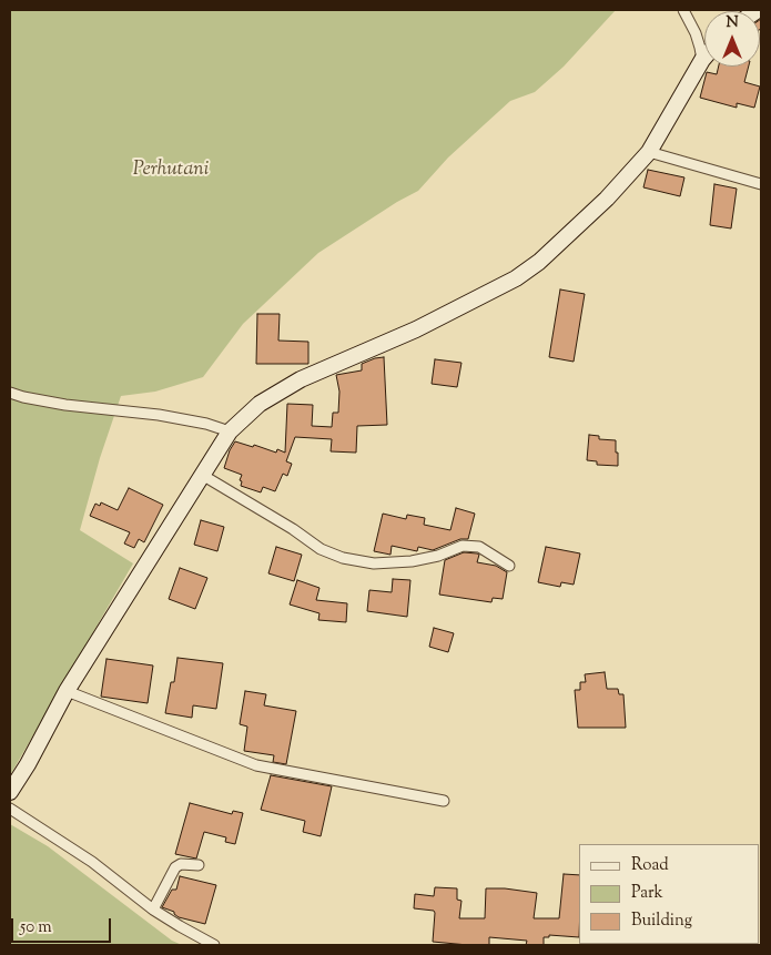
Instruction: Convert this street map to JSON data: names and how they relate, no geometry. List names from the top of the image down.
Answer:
{
  "parks": ["Perhutani"],
  "legend": ["Road", "Park", "Building"],
  "scale_bar": "50 m",
  "north": "top"
}
